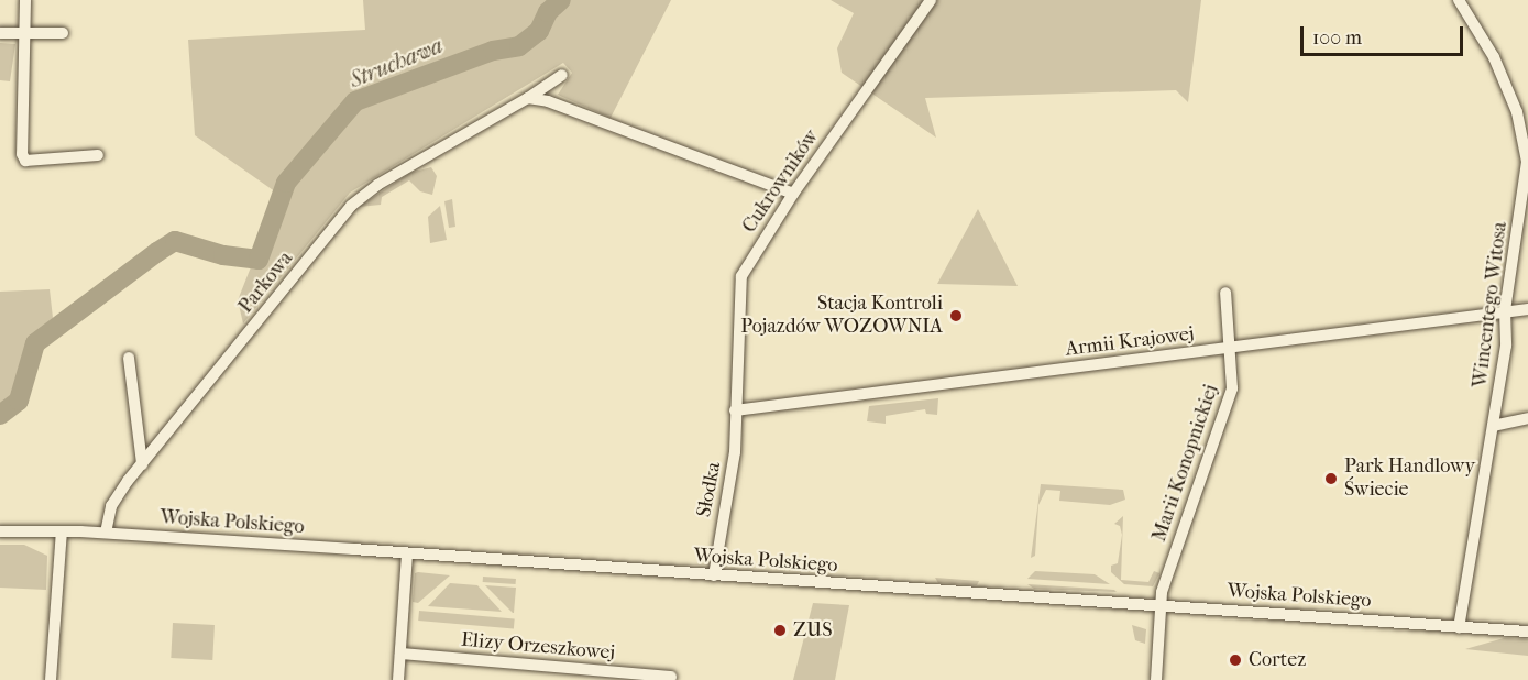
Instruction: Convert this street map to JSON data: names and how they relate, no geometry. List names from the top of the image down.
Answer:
{
  "streets": {
    "street": [
      "Cukrowników",
      "Parkowa",
      "Wincentego Witosa",
      "Armii Krajowej",
      "Marii Konopnickiej",
      "Słodka",
      "Wojska Polskiego",
      "Elizy Orzeszkowej"
    ]
  },
  "crossings": [
    ["Cukrowników", "Armii Krajowej"],
    ["Cukrowników", "Słodka"],
    ["Parkowa", "Wojska Polskiego"],
    ["Wincentego Witosa", "Armii Krajowej"],
    ["Wincentego Witosa", "Wojska Polskiego"],
    ["Armii Krajowej", "Marii Konopnickiej"],
    ["Armii Krajowej", "Słodka"],
    ["Marii Konopnickiej", "Wojska Polskiego"],
    ["Słodka", "Wojska Polskiego"]
  ],
  "water": ["Struchawa"],
  "places": [
    "Stacja Kontroli Pojazdów WOZOWNIA",
    "Park Handlowy Świecie",
    "ZUS",
    "Cortez"
  ],
  "scale_bar": "100 m"
}
